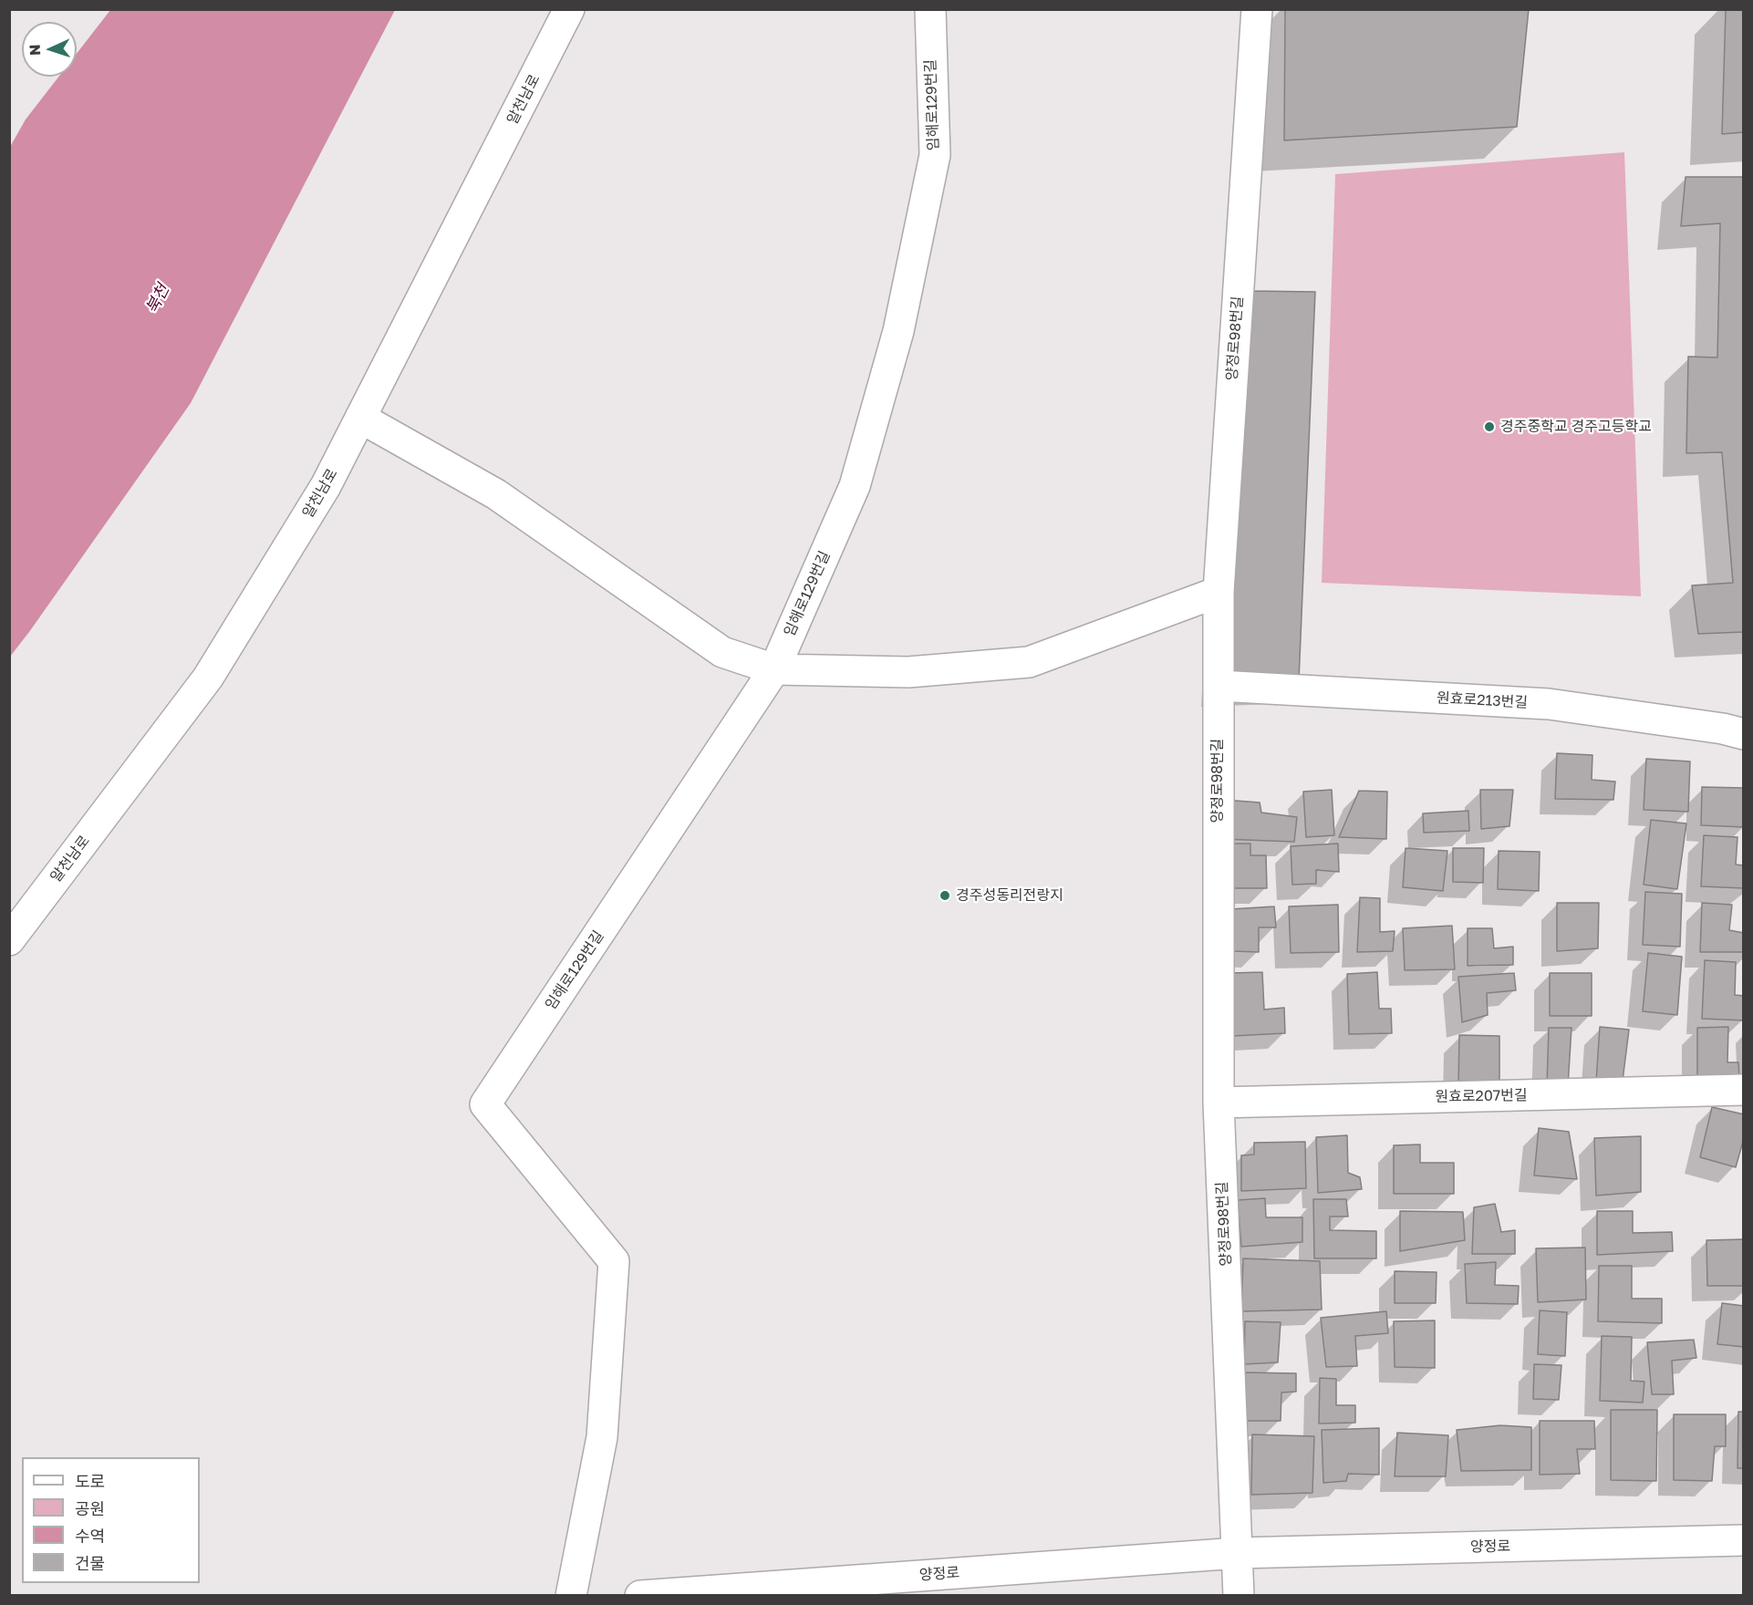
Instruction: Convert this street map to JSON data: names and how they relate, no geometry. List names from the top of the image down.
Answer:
{
  "streets": {
    "street": [
      "알천남로",
      "임해로129번길",
      "양정로98번길",
      "원효로213번길",
      "원효로207번길",
      "양정로"
    ]
  },
  "crossings": [
    ["양정로98번길", "원효로213번길"],
    ["양정로98번길", "원효로207번길"],
    ["양정로98번길", "양정로"]
  ],
  "water": ["북천"],
  "places": ["경주중학교 경주고등학교", "경주성동리전랑지"],
  "legend": [
    "도로",
    "공원",
    "수역",
    "건물"
  ],
  "north": "left"
}
